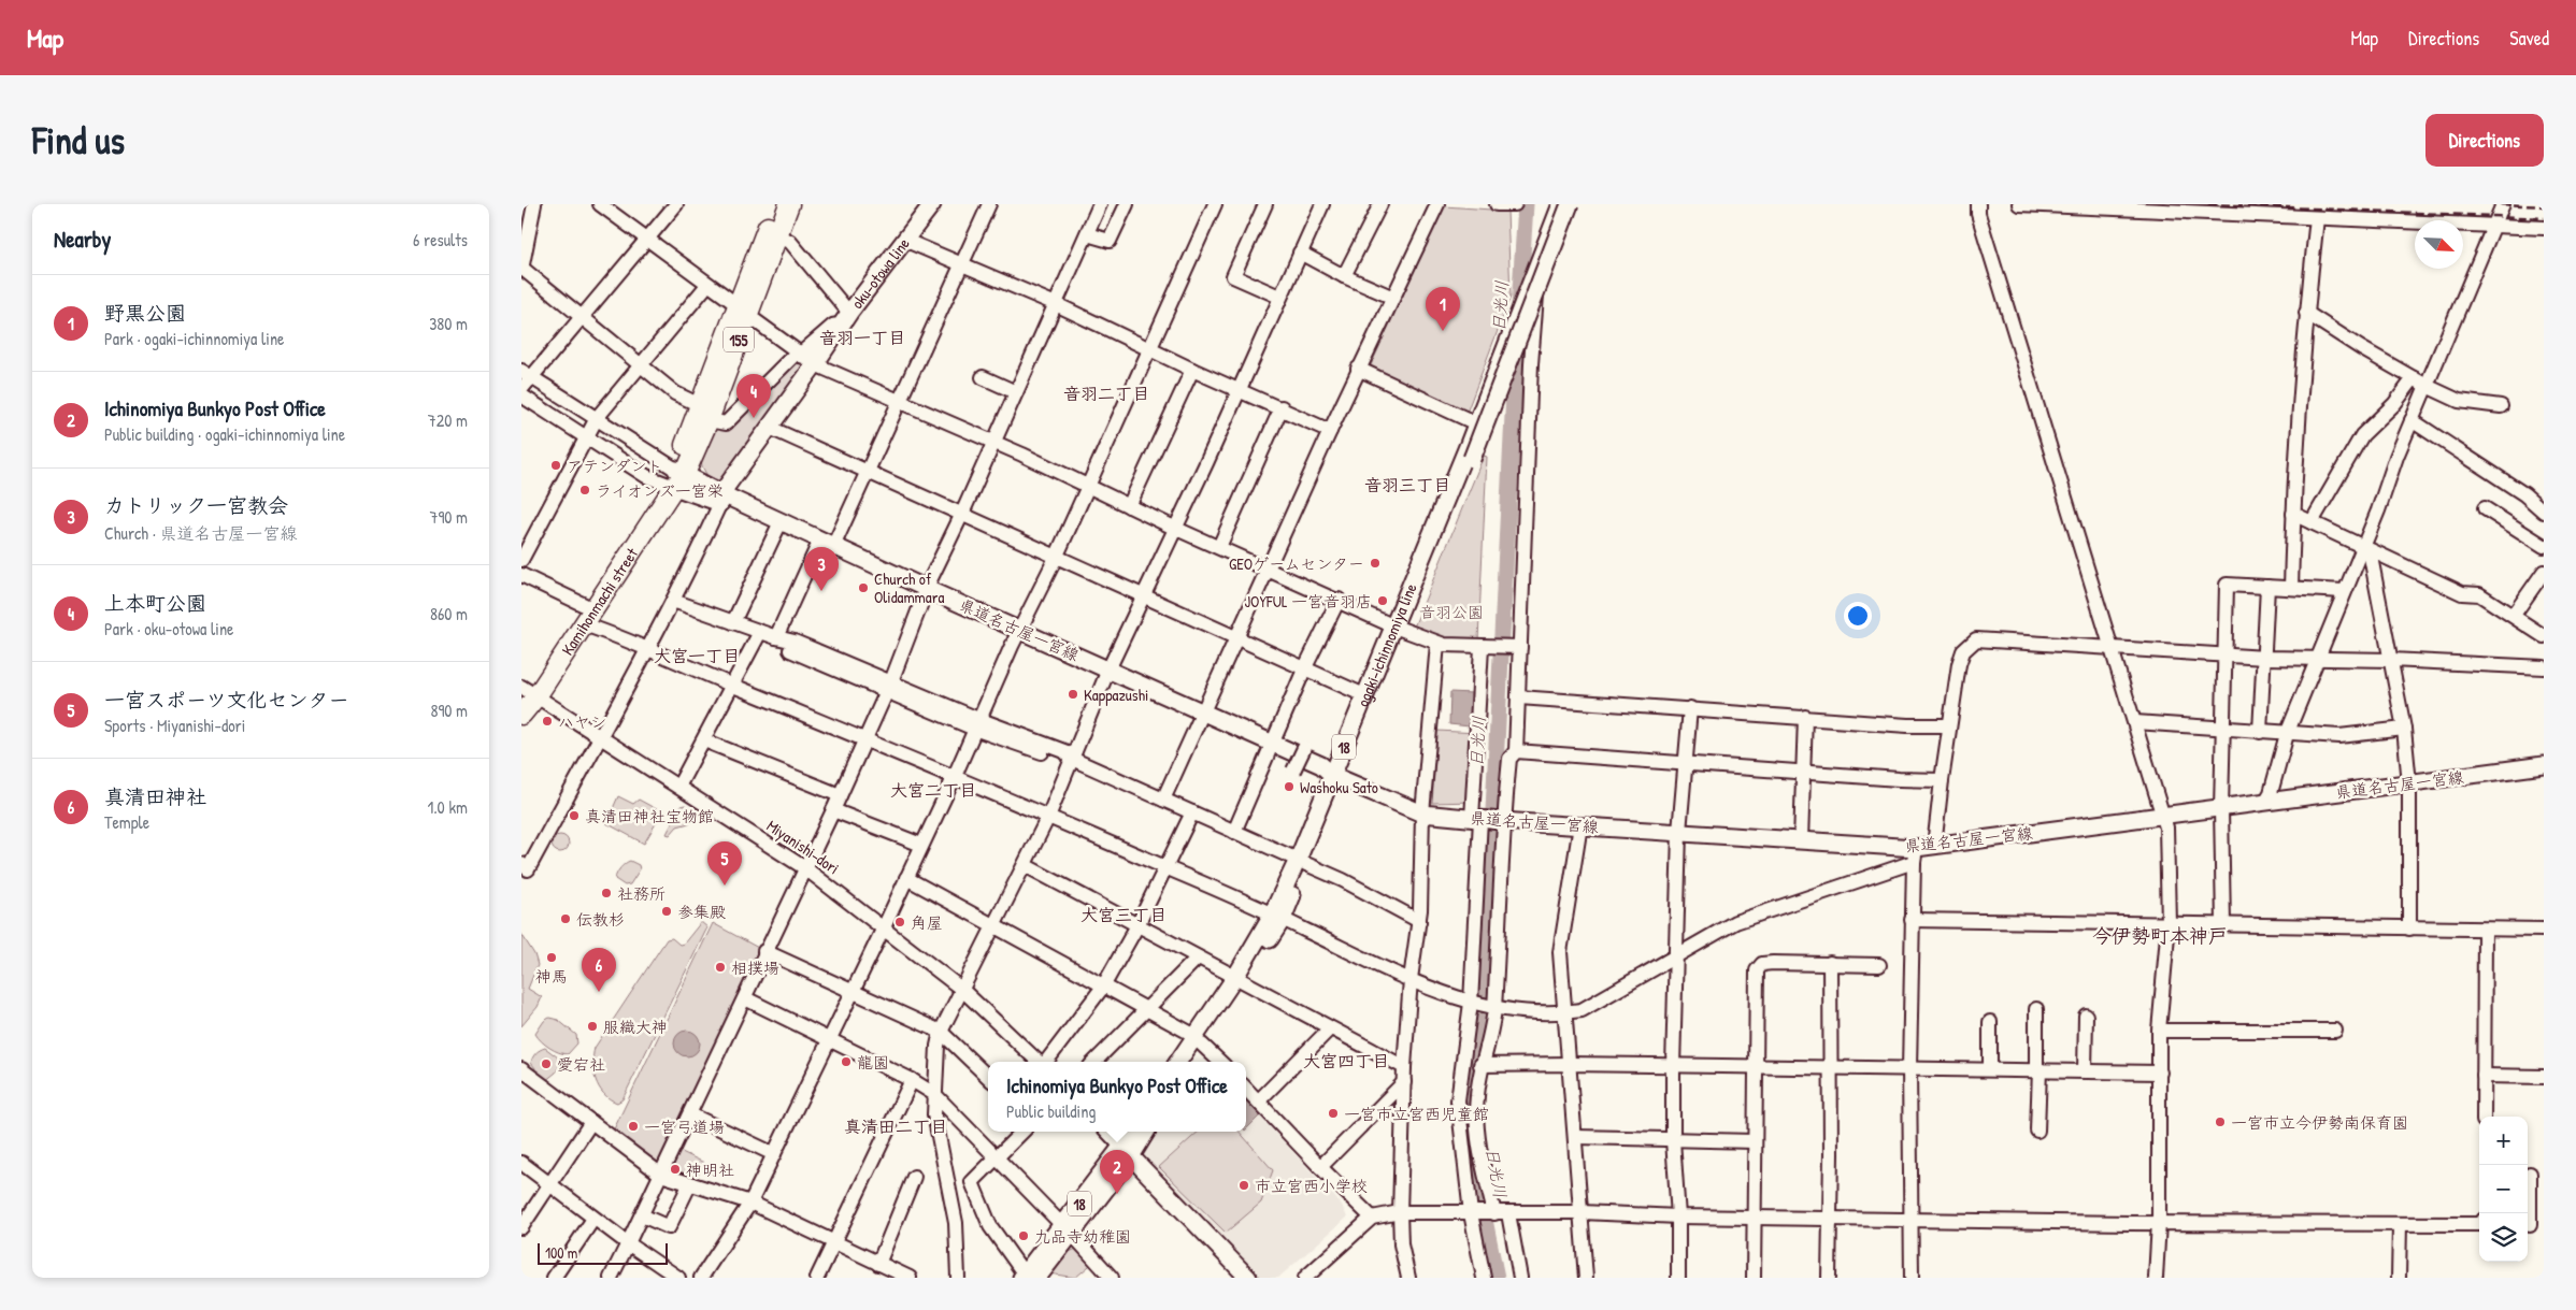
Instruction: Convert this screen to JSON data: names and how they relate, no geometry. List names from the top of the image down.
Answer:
{
  "streets": {
    "highway": ["155", "Kamihonmachi street"],
    "main road": [
      "oku-otowa line",
      "県道名古屋一宮線",
      "ogaki-ichinnomiya line",
      "18"
    ],
    "street": ["Miyanishi-dori"]
  },
  "crossings": [
    ["oku-otowa line", "県道名古屋一宮線"],
    ["155", "Kamihonmachi street"],
    ["155", "県道名古屋一宮線"],
    ["Kamihonmachi street", "県道名古屋一宮線"],
    ["Kamihonmachi street", "Miyanishi-dori"],
    ["県道名古屋一宮線", "ogaki-ichinnomiya line"]
  ],
  "districts": [
    "音羽一丁目",
    "音羽二丁目",
    "音羽三丁目",
    "大宮一丁目",
    "大宮二丁目",
    "大宮三丁目",
    "今伊勢町本神戸",
    "大宮四丁目",
    "真清田二丁目"
  ],
  "water": ["日光川"],
  "parks": ["音羽公園"],
  "places": [
    "アテンダント",
    "ライオンズ一宮栄",
    "GEOゲームセンター",
    "Church of Olidammara",
    "JOYFUL 一宮音羽店",
    "Kappazushi",
    "ハヤシ",
    "Washoku Sato",
    "真清田神社宝物館",
    "社務所",
    "参集殿",
    "伝教杉",
    "角屋",
    "神馬",
    "相撲場",
    "服織大神",
    "龍園",
    "愛宕社",
    "一宮市立宮西児童館",
    "一宮市立今伊勢南保育園",
    "一宮弓道場",
    "神明社",
    "市立宮西小学校",
    "九品寺幼稚園"
  ],
  "scale_bar": "100 m",
  "north": "bottom right",
  "page": {
    "header": "Map",
    "nav": ["Map", "Directions", "Saved"],
    "buttons": "Directions",
    "title": "Find us",
    "heading": ["Nearby", "6 results"],
    "list": [
      {
        "mark": "1",
        "name": "野黒公園",
        "note": "Park · ogaki-ichinnomiya line",
        "value": "380 m"
      },
      {
        "mark": "2",
        "name": "Ichinomiya Bunkyo Post Office",
        "note": "Public building · ogaki-ichinnomiya line",
        "value": "720 m"
      },
      {
        "mark": "3",
        "name": "カトリック一宮教会",
        "note": "Church · 県道名古屋一宮線",
        "value": "790 m"
      },
      {
        "mark": "4",
        "name": "上本町公園",
        "note": "Park · oku-otowa line",
        "value": "860 m"
      },
      {
        "mark": "5",
        "name": "一宮スポーツ文化センター",
        "note": "Sports · Miyanishi-dori",
        "value": "890 m"
      },
      {
        "mark": "6",
        "name": "真清田神社",
        "note": "Temple",
        "value": "1.0 km"
      }
    ],
    "pins": [
      "1",
      "4",
      "3",
      "5",
      "6",
      "2"
    ],
    "popup": ["Ichinomiya Bunkyo Post Office", "Public building"],
    "map_buttons": ["+", "−"],
    "scale": "100 m"
  }
}
